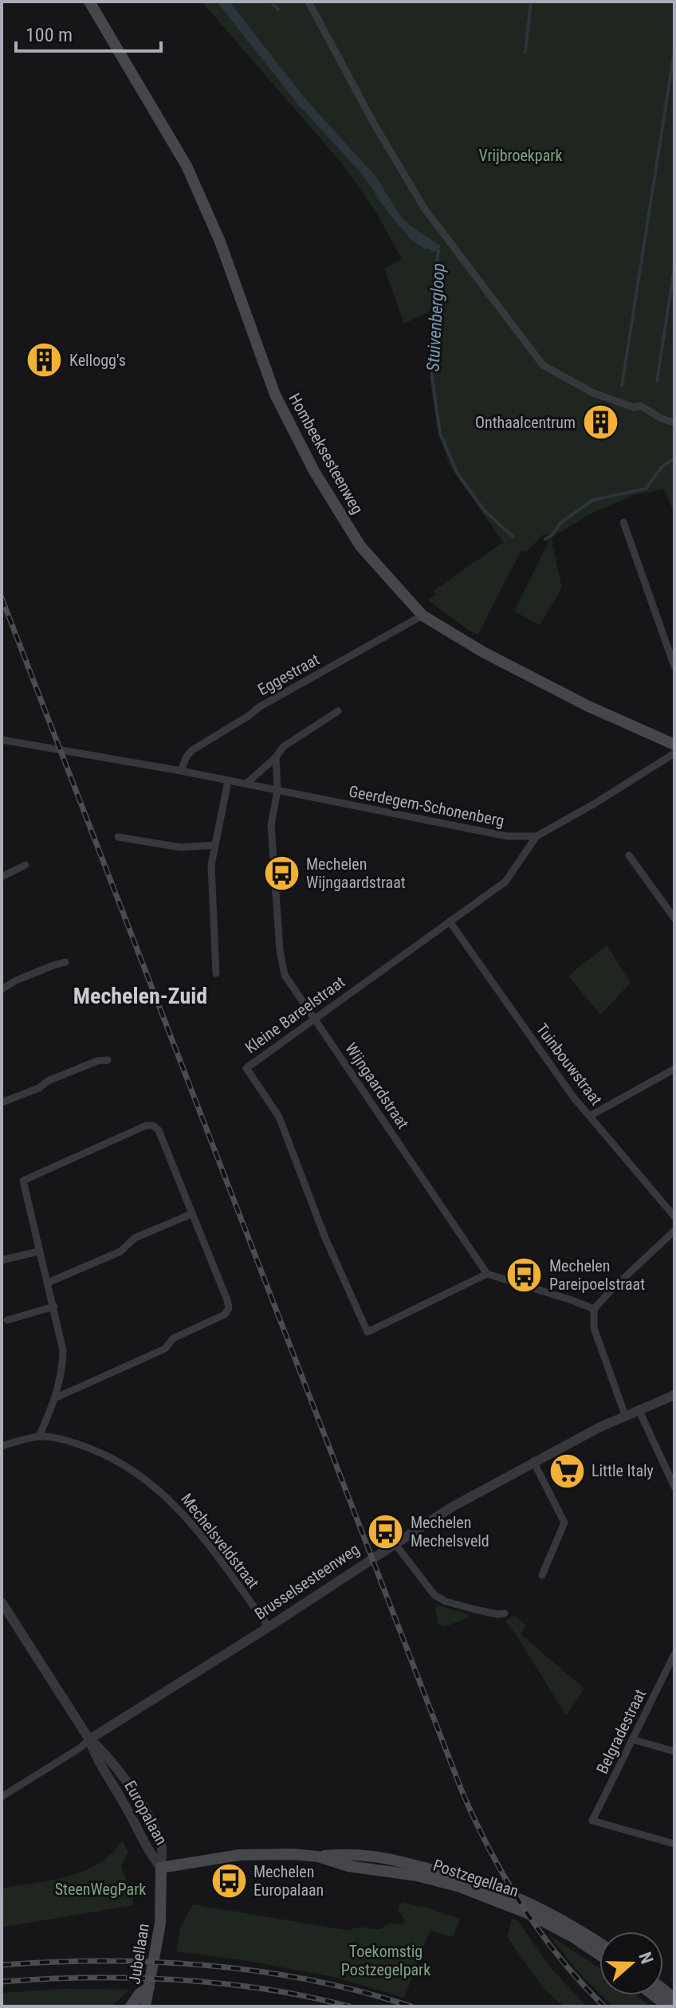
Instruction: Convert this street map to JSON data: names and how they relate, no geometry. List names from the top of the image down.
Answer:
{
  "streets": {
    "main road": ["Hombeeksesteenweg", "Postzegellaan", "Jubellaan"],
    "street": [
      "Eggestraat",
      "Geerdegem-Schonenberg",
      "Kleine Bareelstraat",
      "Tuinbouwstraat",
      "Wijngaardstraat",
      "Mechelsveldstraat",
      "Brusselsesteenweg",
      "Belgradestraat",
      "Europalaan"
    ]
  },
  "crossings": [
    ["Hombeeksesteenweg", "Eggestraat"],
    ["Eggestraat", "Geerdegem-Schonenberg"],
    ["Geerdegem-Schonenberg", "Kleine Bareelstraat"],
    ["Geerdegem-Schonenberg", "Wijngaardstraat"],
    ["Kleine Bareelstraat", "Tuinbouwstraat"],
    ["Kleine Bareelstraat", "Wijngaardstraat"],
    ["Mechelsveldstraat", "Brusselsesteenweg"],
    ["Brusselsesteenweg", "Europalaan"],
    ["Europalaan", "Postzegellaan"],
    ["Europalaan", "Jubellaan"],
    ["Postzegellaan", "Jubellaan"]
  ],
  "districts": ["Mechelen-Zuid"],
  "water": ["Stuivenbergloop"],
  "parks": ["Vrijbroekpark", "SteenWegPark", "Toekomstig Postzegelpark"],
  "places": {
    "building": ["Kellogg's", "Onthaalcentrum"],
    "bus stop": [
      "Mechelen Wijngaardstraat",
      "Mechelen Pareipoelstraat",
      "Mechelen Mechelsveld",
      "Mechelen Europalaan"
    ],
    "supermarket": ["Little Italy"]
  },
  "scale_bar": "100 m",
  "north": "right"
}
